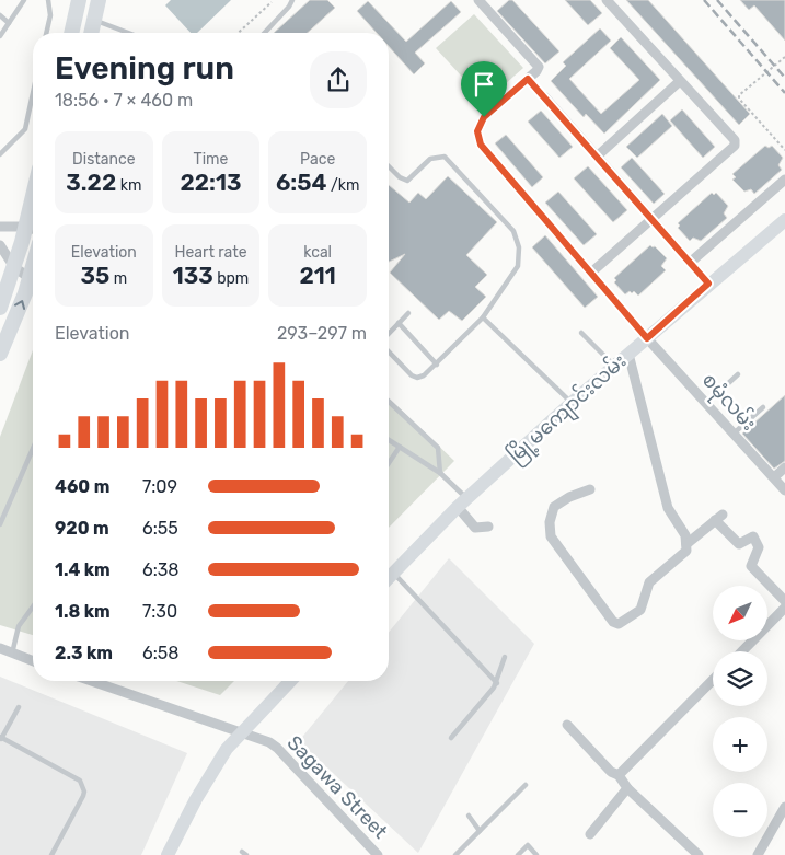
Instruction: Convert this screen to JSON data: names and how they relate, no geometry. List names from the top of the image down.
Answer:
{
  "streets": {
    "main road": ["မြို့မကျောင်းလမ်း"],
    "street": ["စမုံလမ်း", "Sagawa Street"]
  },
  "crossings": [
    ["စမုံလမ်း", "မြို့မကျောင်းလမ်း"]
  ],
  "north": "bottom left",
  "page": {
    "heading": ["Evening run", "18:56 · 7 × 460 m"],
    "stats": [
      ["Distance", "3.22 km"],
      ["Time", "22:13"],
      ["Pace", "6:54 /km"],
      ["Elevation", "35 m"],
      ["Heart rate", "133 bpm"],
      ["kcal", "211"]
    ],
    "chart": ["Elevation", "293–297 m"],
    "list": [
      {
        "name": "460 m",
        "note": "7:09"
      },
      {
        "name": "920 m",
        "note": "6:55"
      },
      {
        "name": "1.4 km",
        "note": "6:38"
      },
      {
        "name": "1.8 km",
        "note": "7:30"
      },
      {
        "name": "2.3 km",
        "note": "6:58"
      }
    ],
    "map_buttons": ["+", "−"]
  }
}
